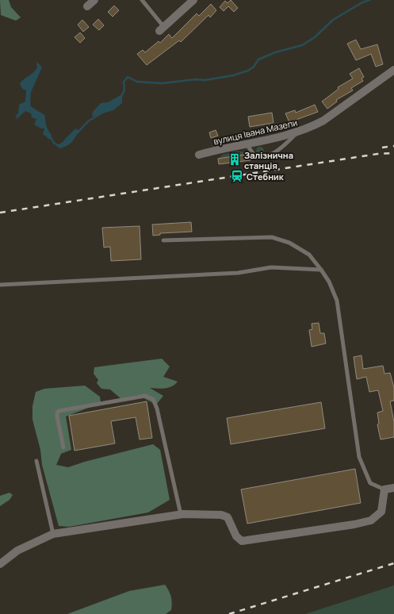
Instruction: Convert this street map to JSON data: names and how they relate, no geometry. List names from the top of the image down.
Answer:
{
  "streets": {
    "street": ["вулиця Івана Мазепи"]
  },
  "places": {
    "building": ["Залізнична станція"],
    "station": ["Стебник"]
  }
}
